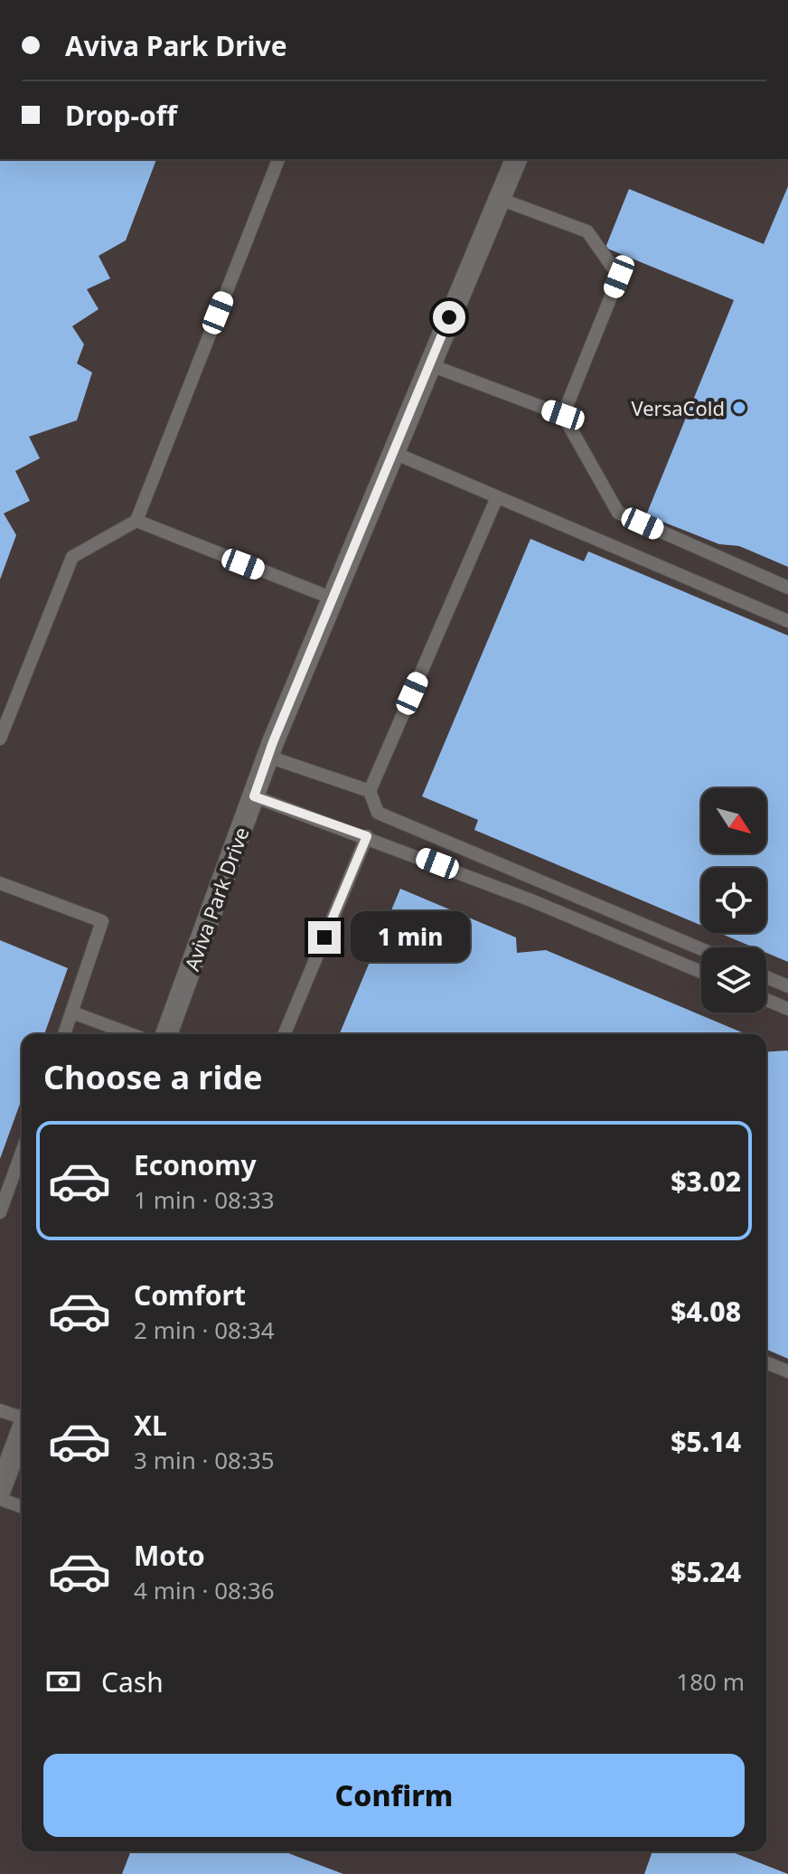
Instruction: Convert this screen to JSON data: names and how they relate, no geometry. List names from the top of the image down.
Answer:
{
  "streets": {
    "street": ["Aviva Park Drive"]
  },
  "places": ["VersaCold"],
  "north": "bottom right",
  "page": {
    "banner": ["Aviva Park Drive", "Drop-off"],
    "bubble": "1 min",
    "heading": "Choose a ride",
    "list": [
      {
        "name": "Economy",
        "note": "1 min · 08:33",
        "value": "$3.02"
      },
      {
        "name": "Comfort",
        "note": "2 min · 08:34",
        "value": "$4.08"
      },
      {
        "name": "XL",
        "note": "3 min · 08:35",
        "value": "$5.14"
      },
      {
        "name": "Moto",
        "note": "4 min · 08:36",
        "value": "$5.24"
      }
    ],
    "pay": ["Cash", "180 m"],
    "buttons": "Confirm"
  }
}
